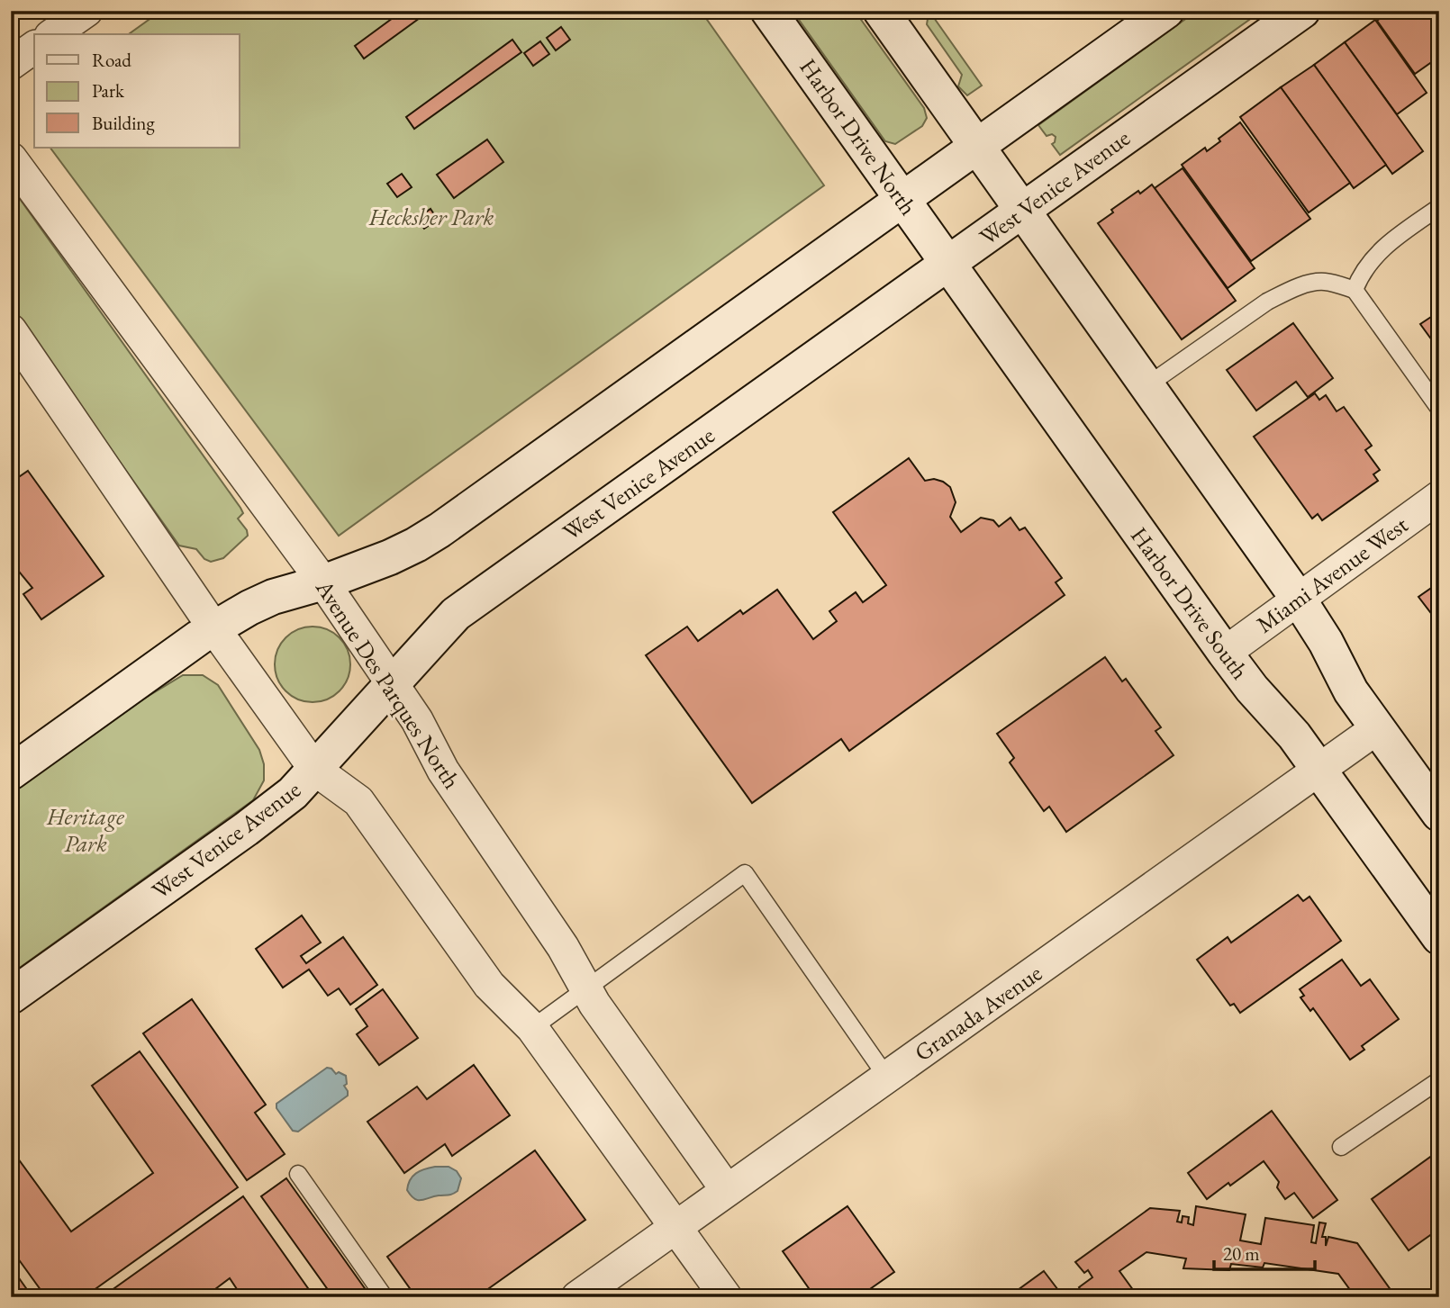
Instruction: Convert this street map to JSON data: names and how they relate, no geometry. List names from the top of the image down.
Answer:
{
  "streets": {
    "street": [
      "Harbor Drive North",
      "West Venice Avenue",
      "Miami Avenue West",
      "Harbor Drive South",
      "Avenue Des Parques North",
      "Granada Avenue"
    ]
  },
  "crossings": [
    ["Harbor Drive North", "West Venice Avenue"],
    ["Harbor Drive North", "Harbor Drive South"],
    ["West Venice Avenue", "Harbor Drive South"],
    ["West Venice Avenue", "Avenue Des Parques North"],
    ["Miami Avenue West", "Harbor Drive South"],
    ["Harbor Drive South", "Granada Avenue"],
    ["Avenue Des Parques North", "Granada Avenue"]
  ],
  "parks": ["Hecksher Park", "Heritage Park"],
  "legend": ["Road", "Park", "Building"],
  "scale_bar": "20 m"
}
